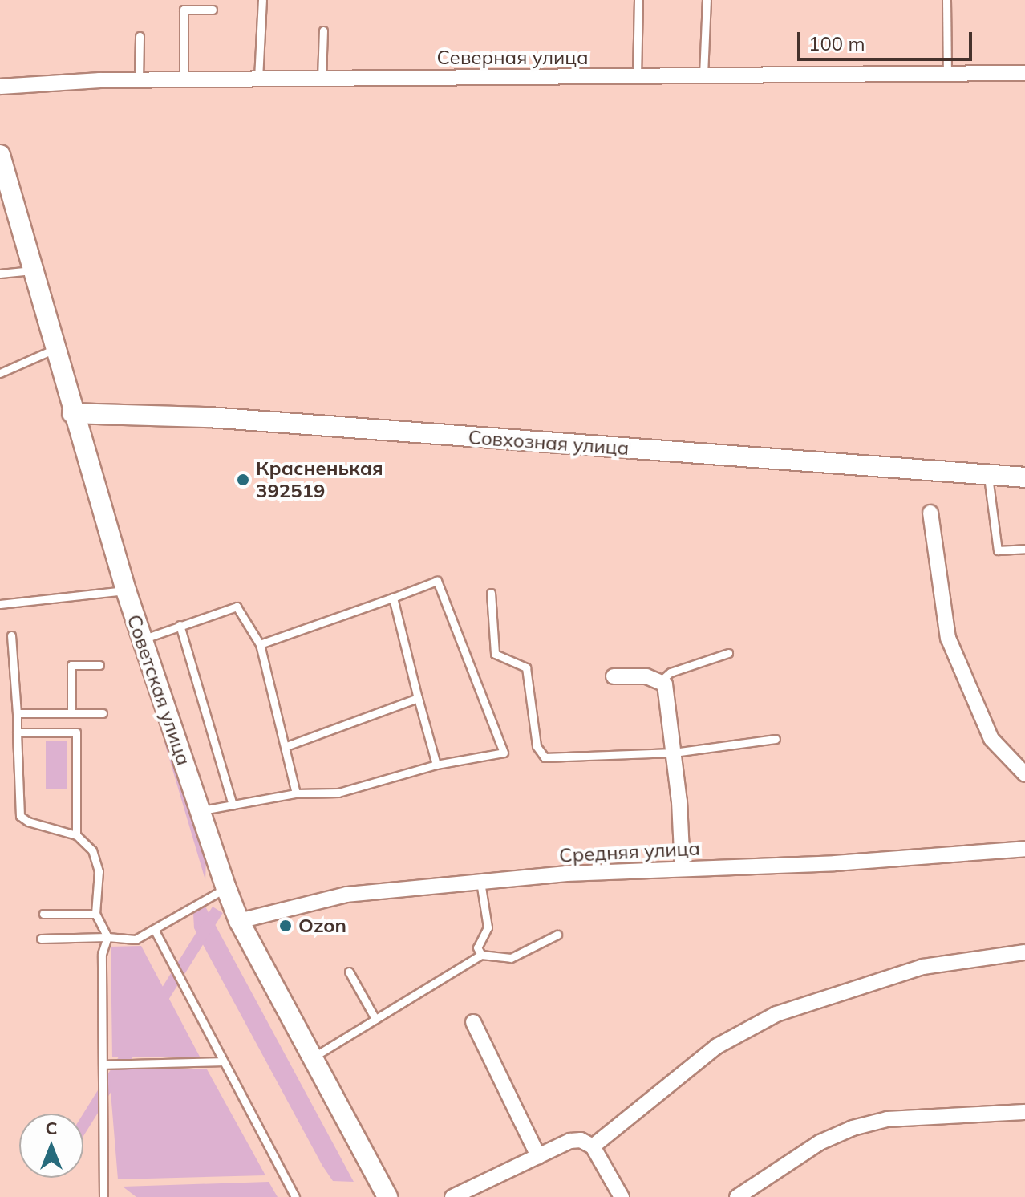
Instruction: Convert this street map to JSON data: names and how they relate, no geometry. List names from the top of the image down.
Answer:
{
  "streets": {
    "main road": ["Совхозная улица", "Советская улица"],
    "street": ["Северная улица", "Средняя улица"]
  },
  "crossings": [
    ["Совхозная улица", "Советская улица"],
    ["Советская улица", "Средняя улица"]
  ],
  "places": ["Красненькая 392519", "Ozon"],
  "scale_bar": "100 m",
  "north": "top"
}
